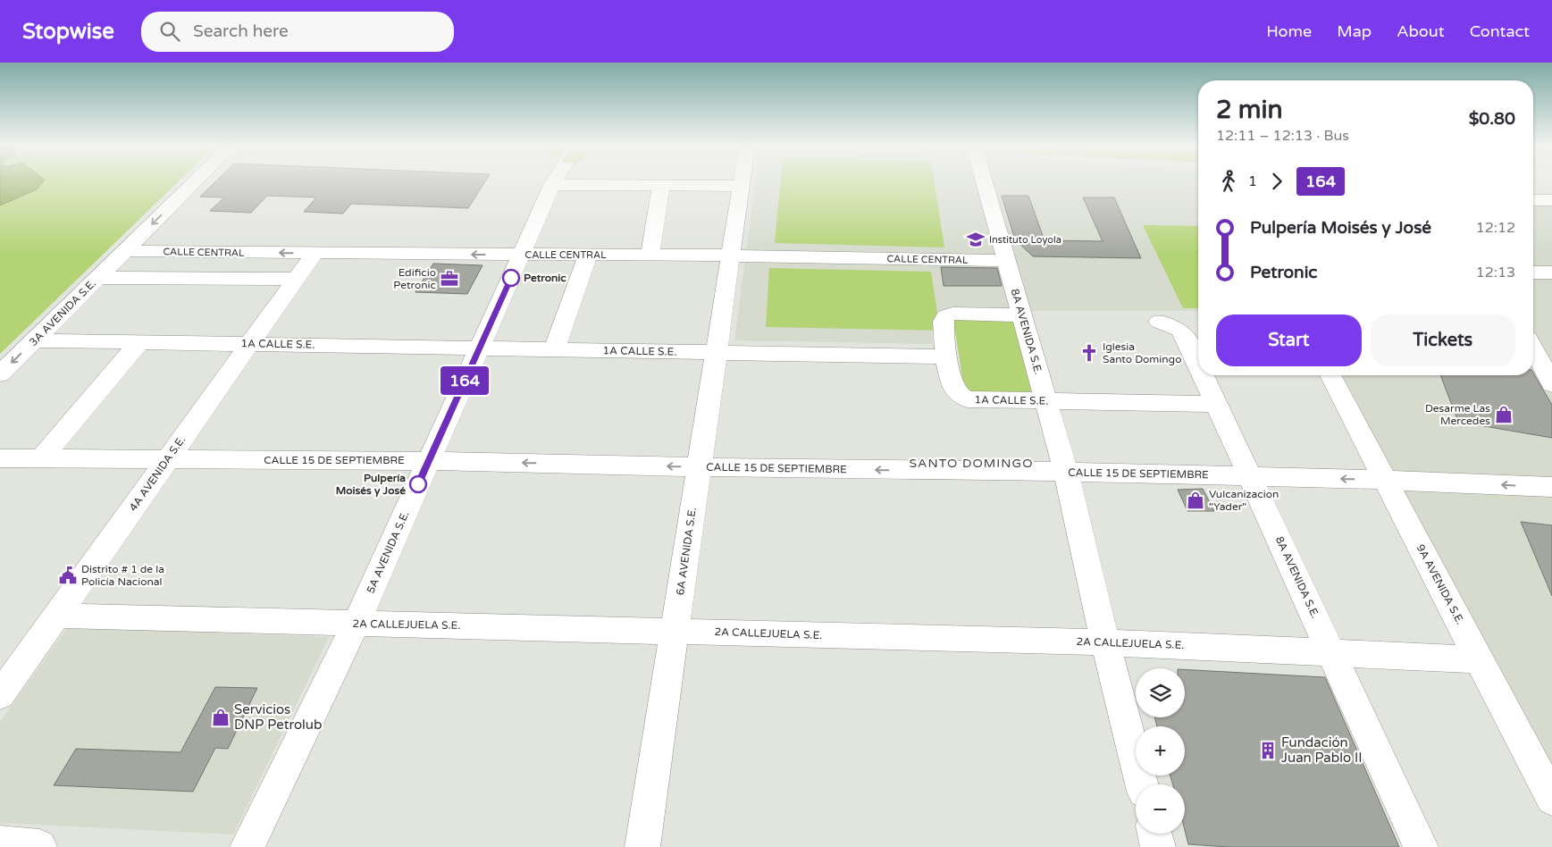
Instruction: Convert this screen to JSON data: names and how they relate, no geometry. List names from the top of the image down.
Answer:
{
  "streets": {
    "street": [
      "CALLE CENTRAL",
      "3A AVENIDA S.E.",
      "8A AVENIDA S.E.",
      "1A CALLE S.E.",
      "CALLE 15 DE SEPTIEMBRE",
      "4A AVENIDA S.E.",
      "6A AVENIDA S.E.",
      "5A AVENIDA S.E.",
      "9A AVENIDA S.E.",
      "2A CALLEJUELA S.E."
    ]
  },
  "crossings": [
    ["CALLE CENTRAL", "3A AVENIDA S.E."],
    ["CALLE CENTRAL", "8A AVENIDA S.E."],
    ["CALLE CENTRAL", "4A AVENIDA S.E."],
    ["CALLE CENTRAL", "6A AVENIDA S.E."],
    ["CALLE CENTRAL", "5A AVENIDA S.E."],
    ["3A AVENIDA S.E.", "1A CALLE S.E."],
    ["8A AVENIDA S.E.", "1A CALLE S.E."],
    ["8A AVENIDA S.E.", "CALLE 15 DE SEPTIEMBRE"],
    ["8A AVENIDA S.E.", "2A CALLEJUELA S.E."],
    ["1A CALLE S.E.", "4A AVENIDA S.E."],
    ["1A CALLE S.E.", "6A AVENIDA S.E."],
    ["1A CALLE S.E.", "5A AVENIDA S.E."],
    ["CALLE 15 DE SEPTIEMBRE", "4A AVENIDA S.E."],
    ["CALLE 15 DE SEPTIEMBRE", "6A AVENIDA S.E."],
    ["CALLE 15 DE SEPTIEMBRE", "5A AVENIDA S.E."],
    ["CALLE 15 DE SEPTIEMBRE", "9A AVENIDA S.E."],
    ["4A AVENIDA S.E.", "2A CALLEJUELA S.E."],
    ["6A AVENIDA S.E.", "2A CALLEJUELA S.E."],
    ["5A AVENIDA S.E.", "2A CALLEJUELA S.E."],
    ["9A AVENIDA S.E.", "2A CALLEJUELA S.E."]
  ],
  "one_way": ["CALLE CENTRAL", "CALLE 15 DE SEPTIEMBRE"],
  "districts": ["SANTO DOMINGO"],
  "places": {
    "school or university": ["Instituto Loyola"],
    "other": ["Petronic", "Pulpería Moisés y José"],
    "office": ["Edificio Petronic"],
    "church": ["Iglesia Santo Domingo"],
    "shop": ["Desarme Las Mercedes", "Vulcanizacion \"Yader\"", "Servicios DNP Petrolub"],
    "public building": ["Distrito # 1 de la Policía Nacional"],
    "building": ["Fundación Juan Pablo II"]
  },
  "lines": ["bus line 164"],
  "page": {
    "header": "Stopwise",
    "search": "Search here",
    "nav": [
      "Home",
      "Map",
      "About",
      "Contact"
    ],
    "on_map": "164",
    "heading": ["2 min", "12:11 – 12:13 · Bus", "$0.80"],
    "legs": ["1", "164"],
    "list": [
      {
        "name": "Pulpería Moisés y José",
        "value": "12:12"
      },
      {
        "name": "Petronic",
        "value": "12:13"
      }
    ],
    "buttons": ["Start", "Tickets"],
    "map_buttons": ["+", "−"]
  }
}
